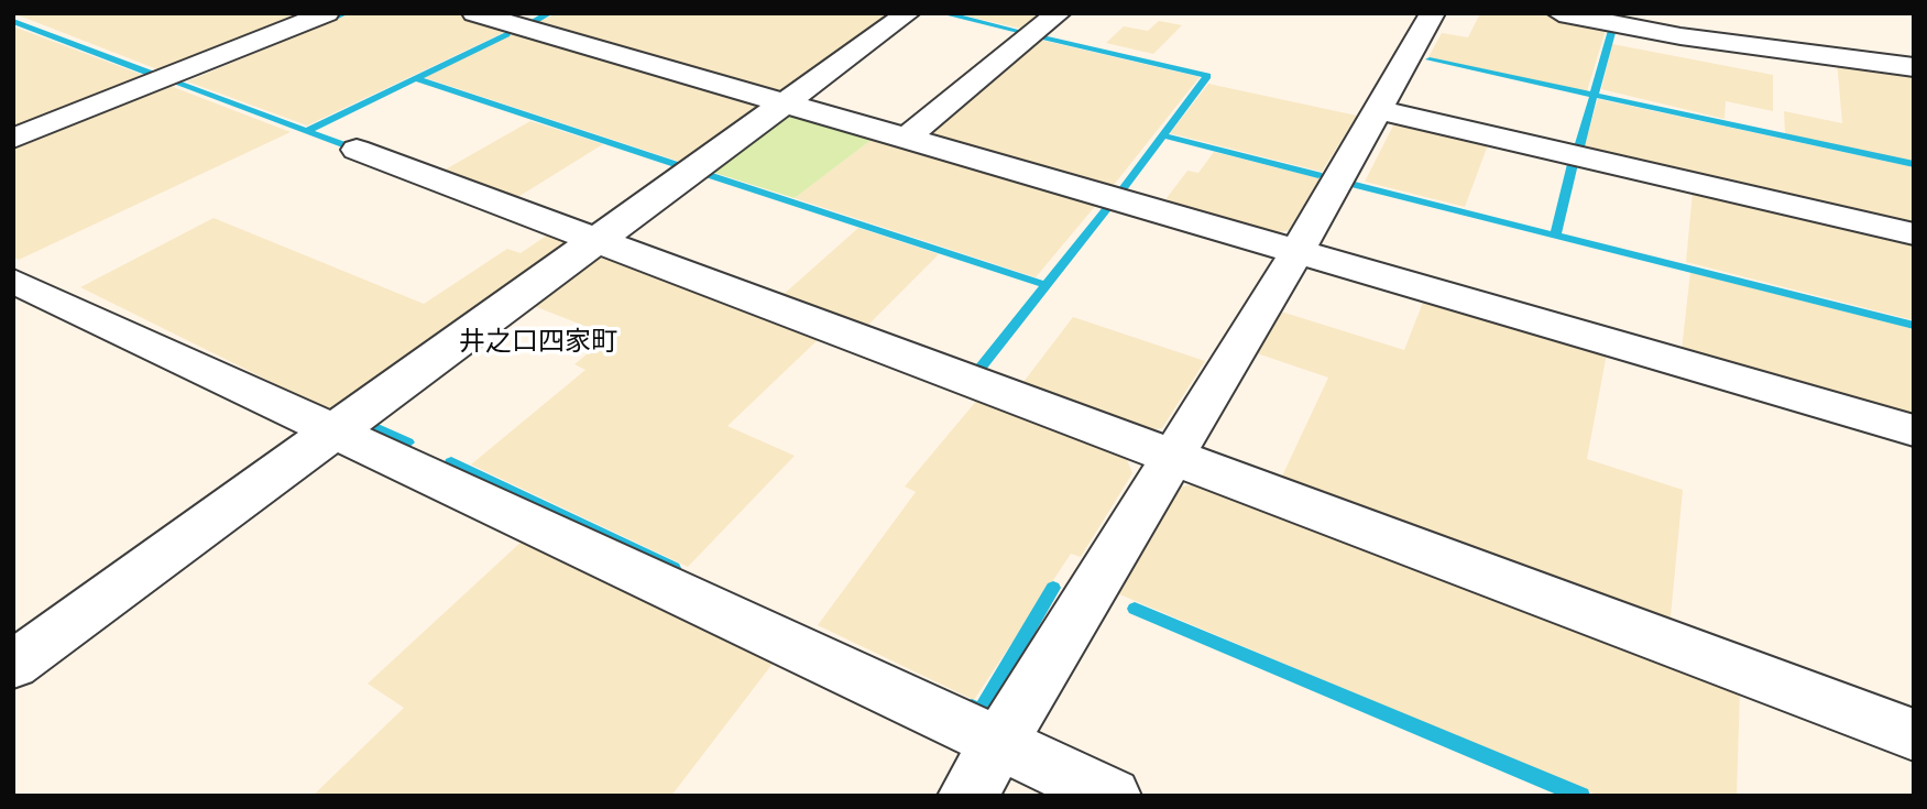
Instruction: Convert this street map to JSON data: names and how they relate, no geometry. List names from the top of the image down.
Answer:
{
  "districts": ["井之口四家町"]
}
